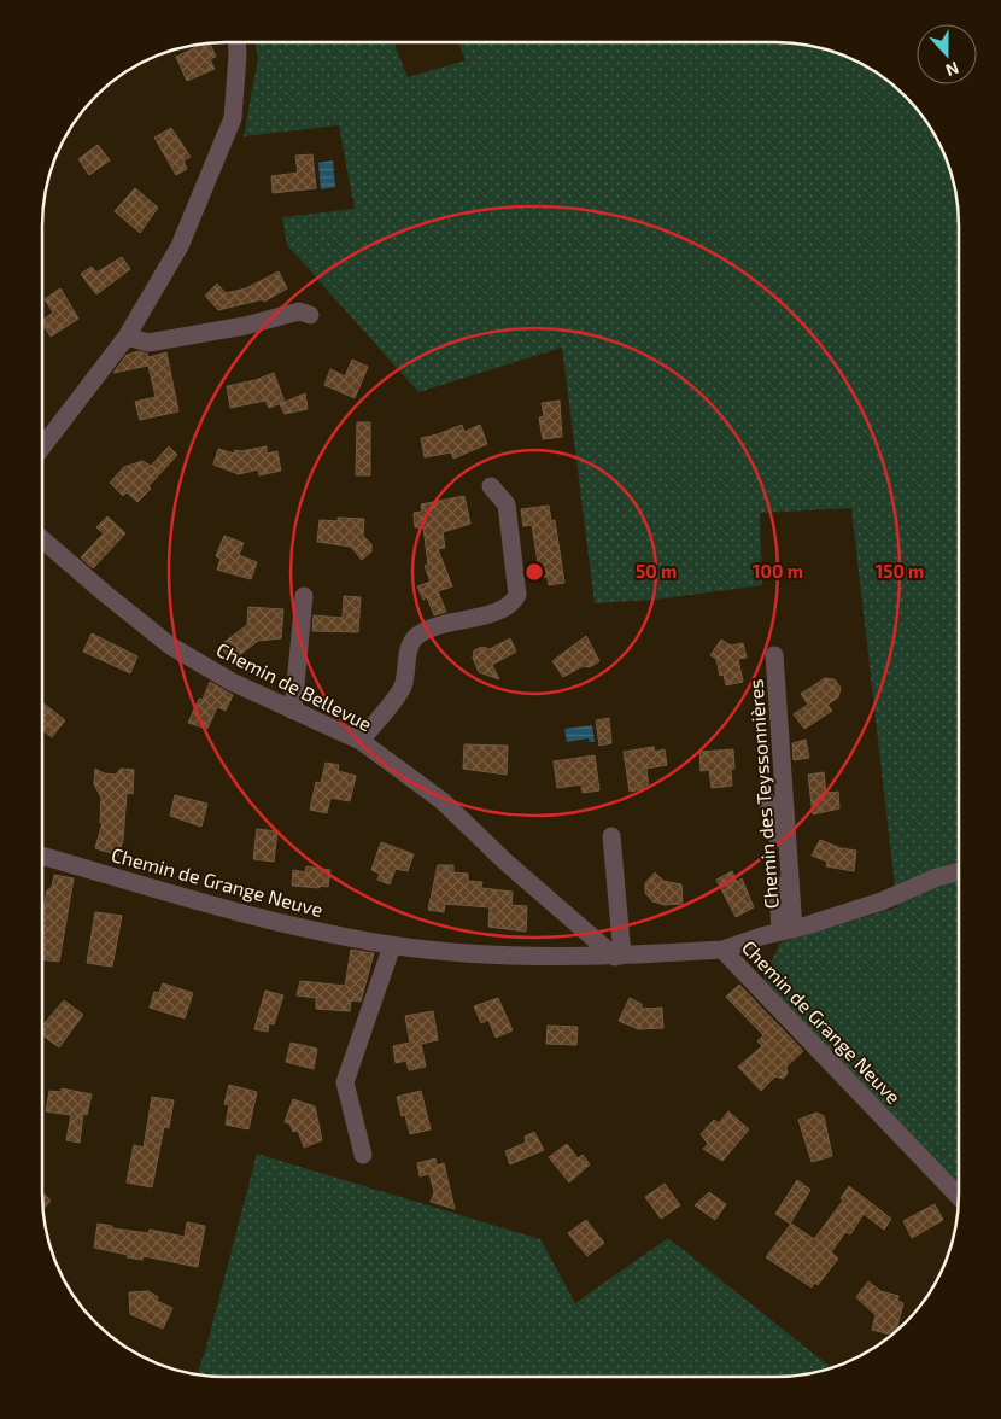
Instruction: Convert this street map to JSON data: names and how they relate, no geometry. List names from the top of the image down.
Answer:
{
  "streets": {
    "street": ["Chemin de Bellevue", "Chemin des Teyssonnières", "Chemin de Grange Neuve"]
  },
  "crossings": [
    ["Chemin de Bellevue", "Chemin de Grange Neuve"]
  ],
  "north": "bottom",
  "rings": ["50 m", "100 m", "150 m"]
}
